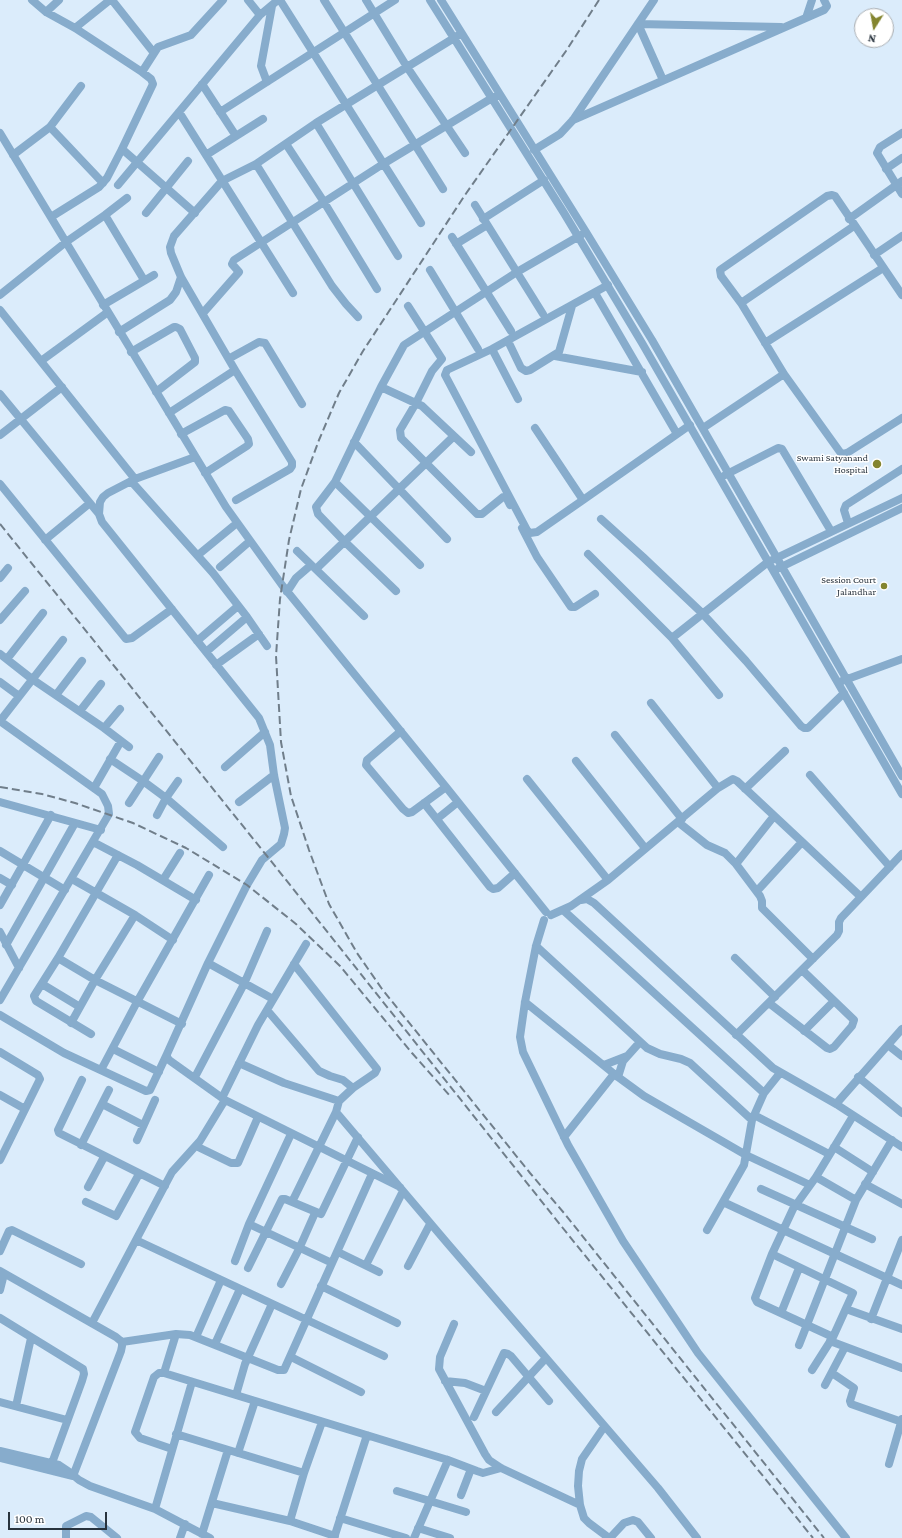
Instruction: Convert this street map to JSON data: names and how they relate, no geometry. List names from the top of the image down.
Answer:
{
  "places": ["Swami Satyanand Hospital", "Session Court Jalandhar"],
  "scale_bar": "100 m",
  "north": "bottom"
}
